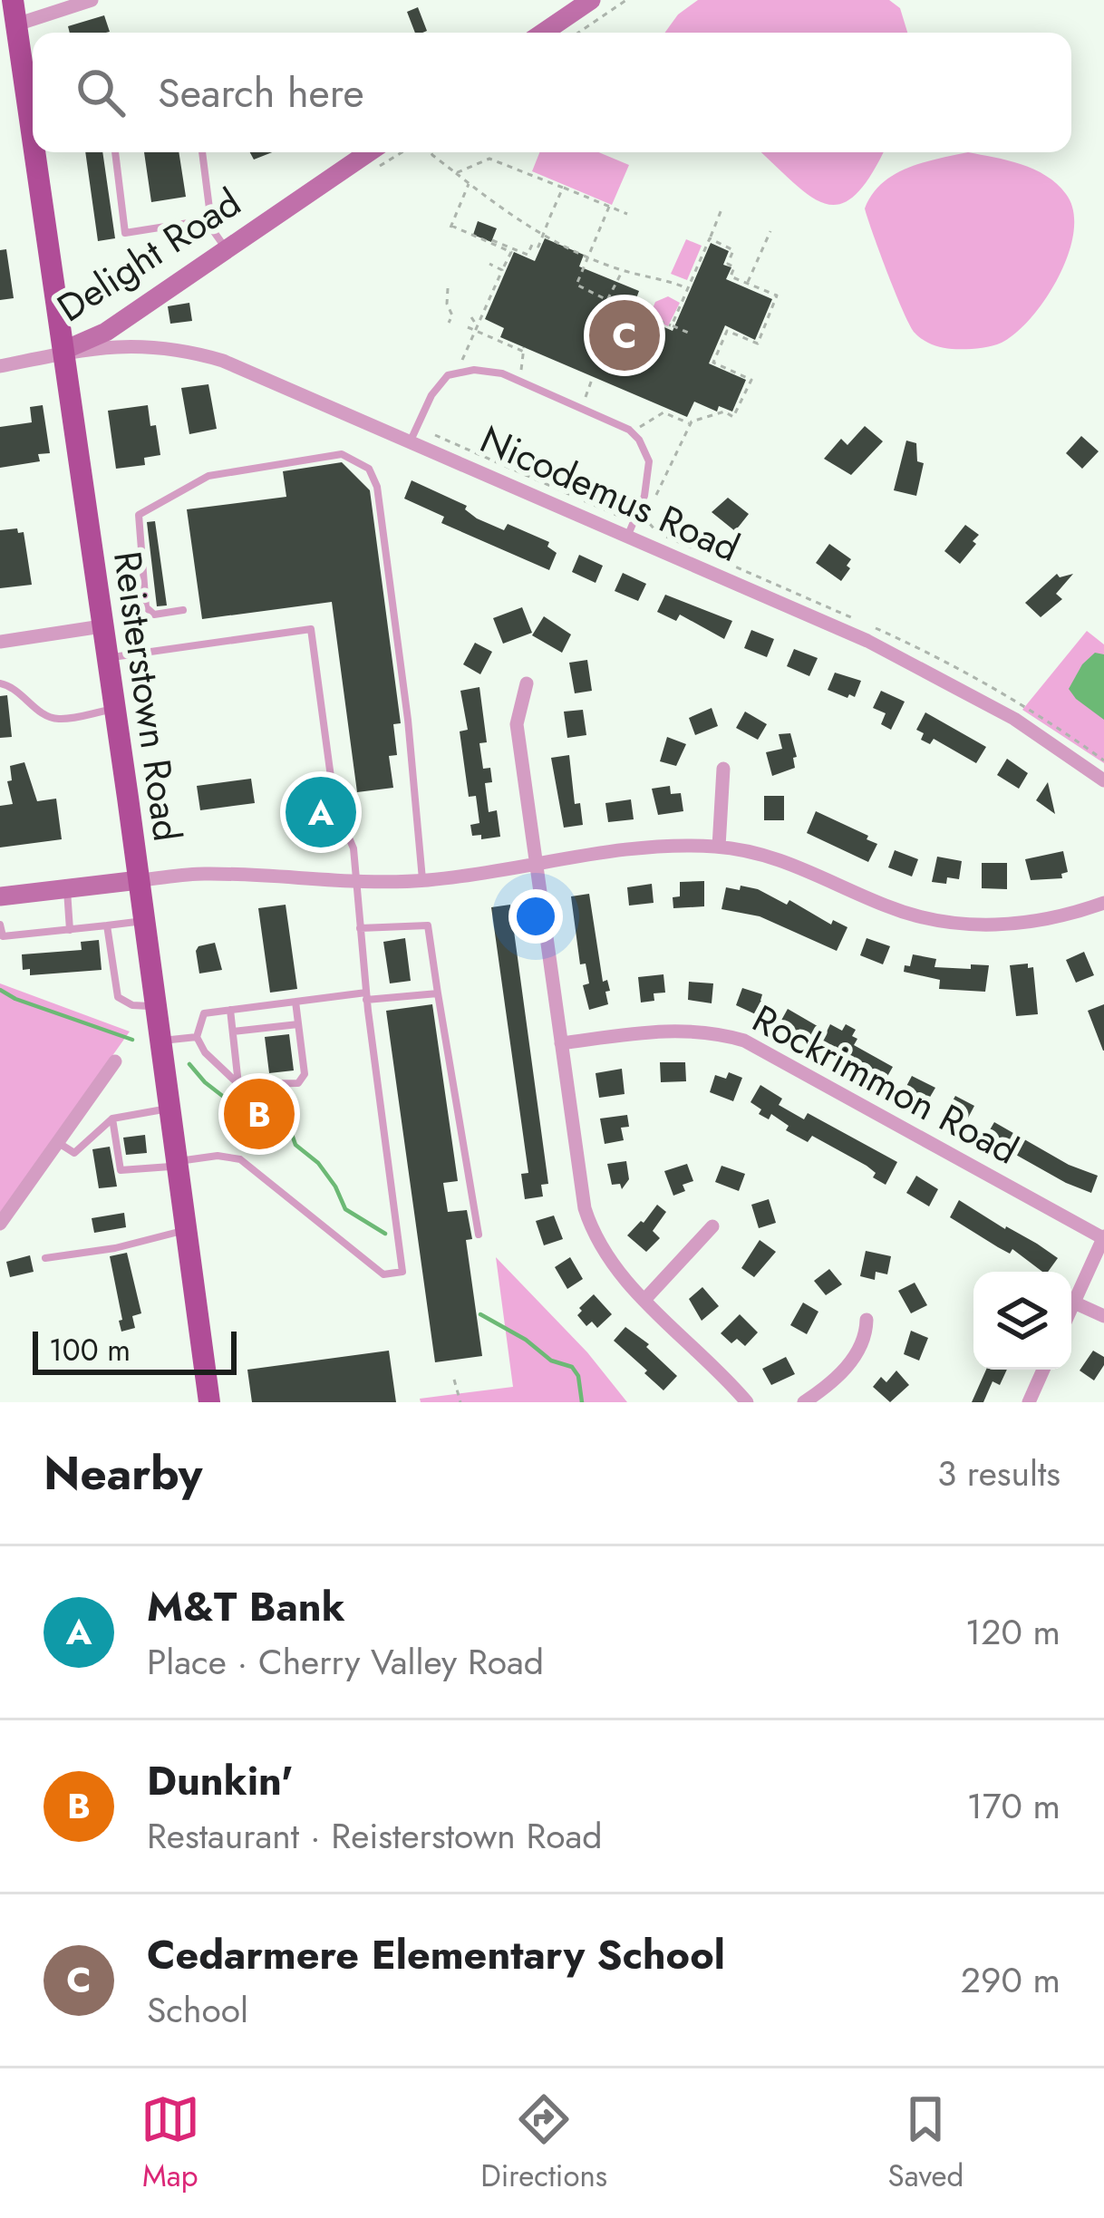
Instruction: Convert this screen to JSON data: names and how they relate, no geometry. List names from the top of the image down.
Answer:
{
  "streets": {
    "main road": ["Reisterstown Road"],
    "street": ["Delight Road", "Nicodemus Road", "Rockrimmon Road"]
  },
  "crossings": [
    ["Delight Road", "Nicodemus Road"],
    ["Delight Road", "Reisterstown Road"],
    ["Nicodemus Road", "Reisterstown Road"]
  ],
  "scale_bar": "100 m",
  "page": {
    "search": "Search here",
    "pins": ["C", "A", "B"],
    "scale": "100 m",
    "heading": ["Nearby", "3 results"],
    "list": [
      {
        "mark": "A",
        "name": "M&T Bank",
        "note": "Place · Cherry Valley Road",
        "value": "120 m"
      },
      {
        "mark": "B",
        "name": "Dunkin'",
        "note": "Restaurant · Reisterstown Road",
        "value": "170 m"
      },
      {
        "mark": "C",
        "name": "Cedarmere Elementary School",
        "note": "School",
        "value": "290 m"
      }
    ],
    "nav": ["Map", "Directions", "Saved"]
  }
}
